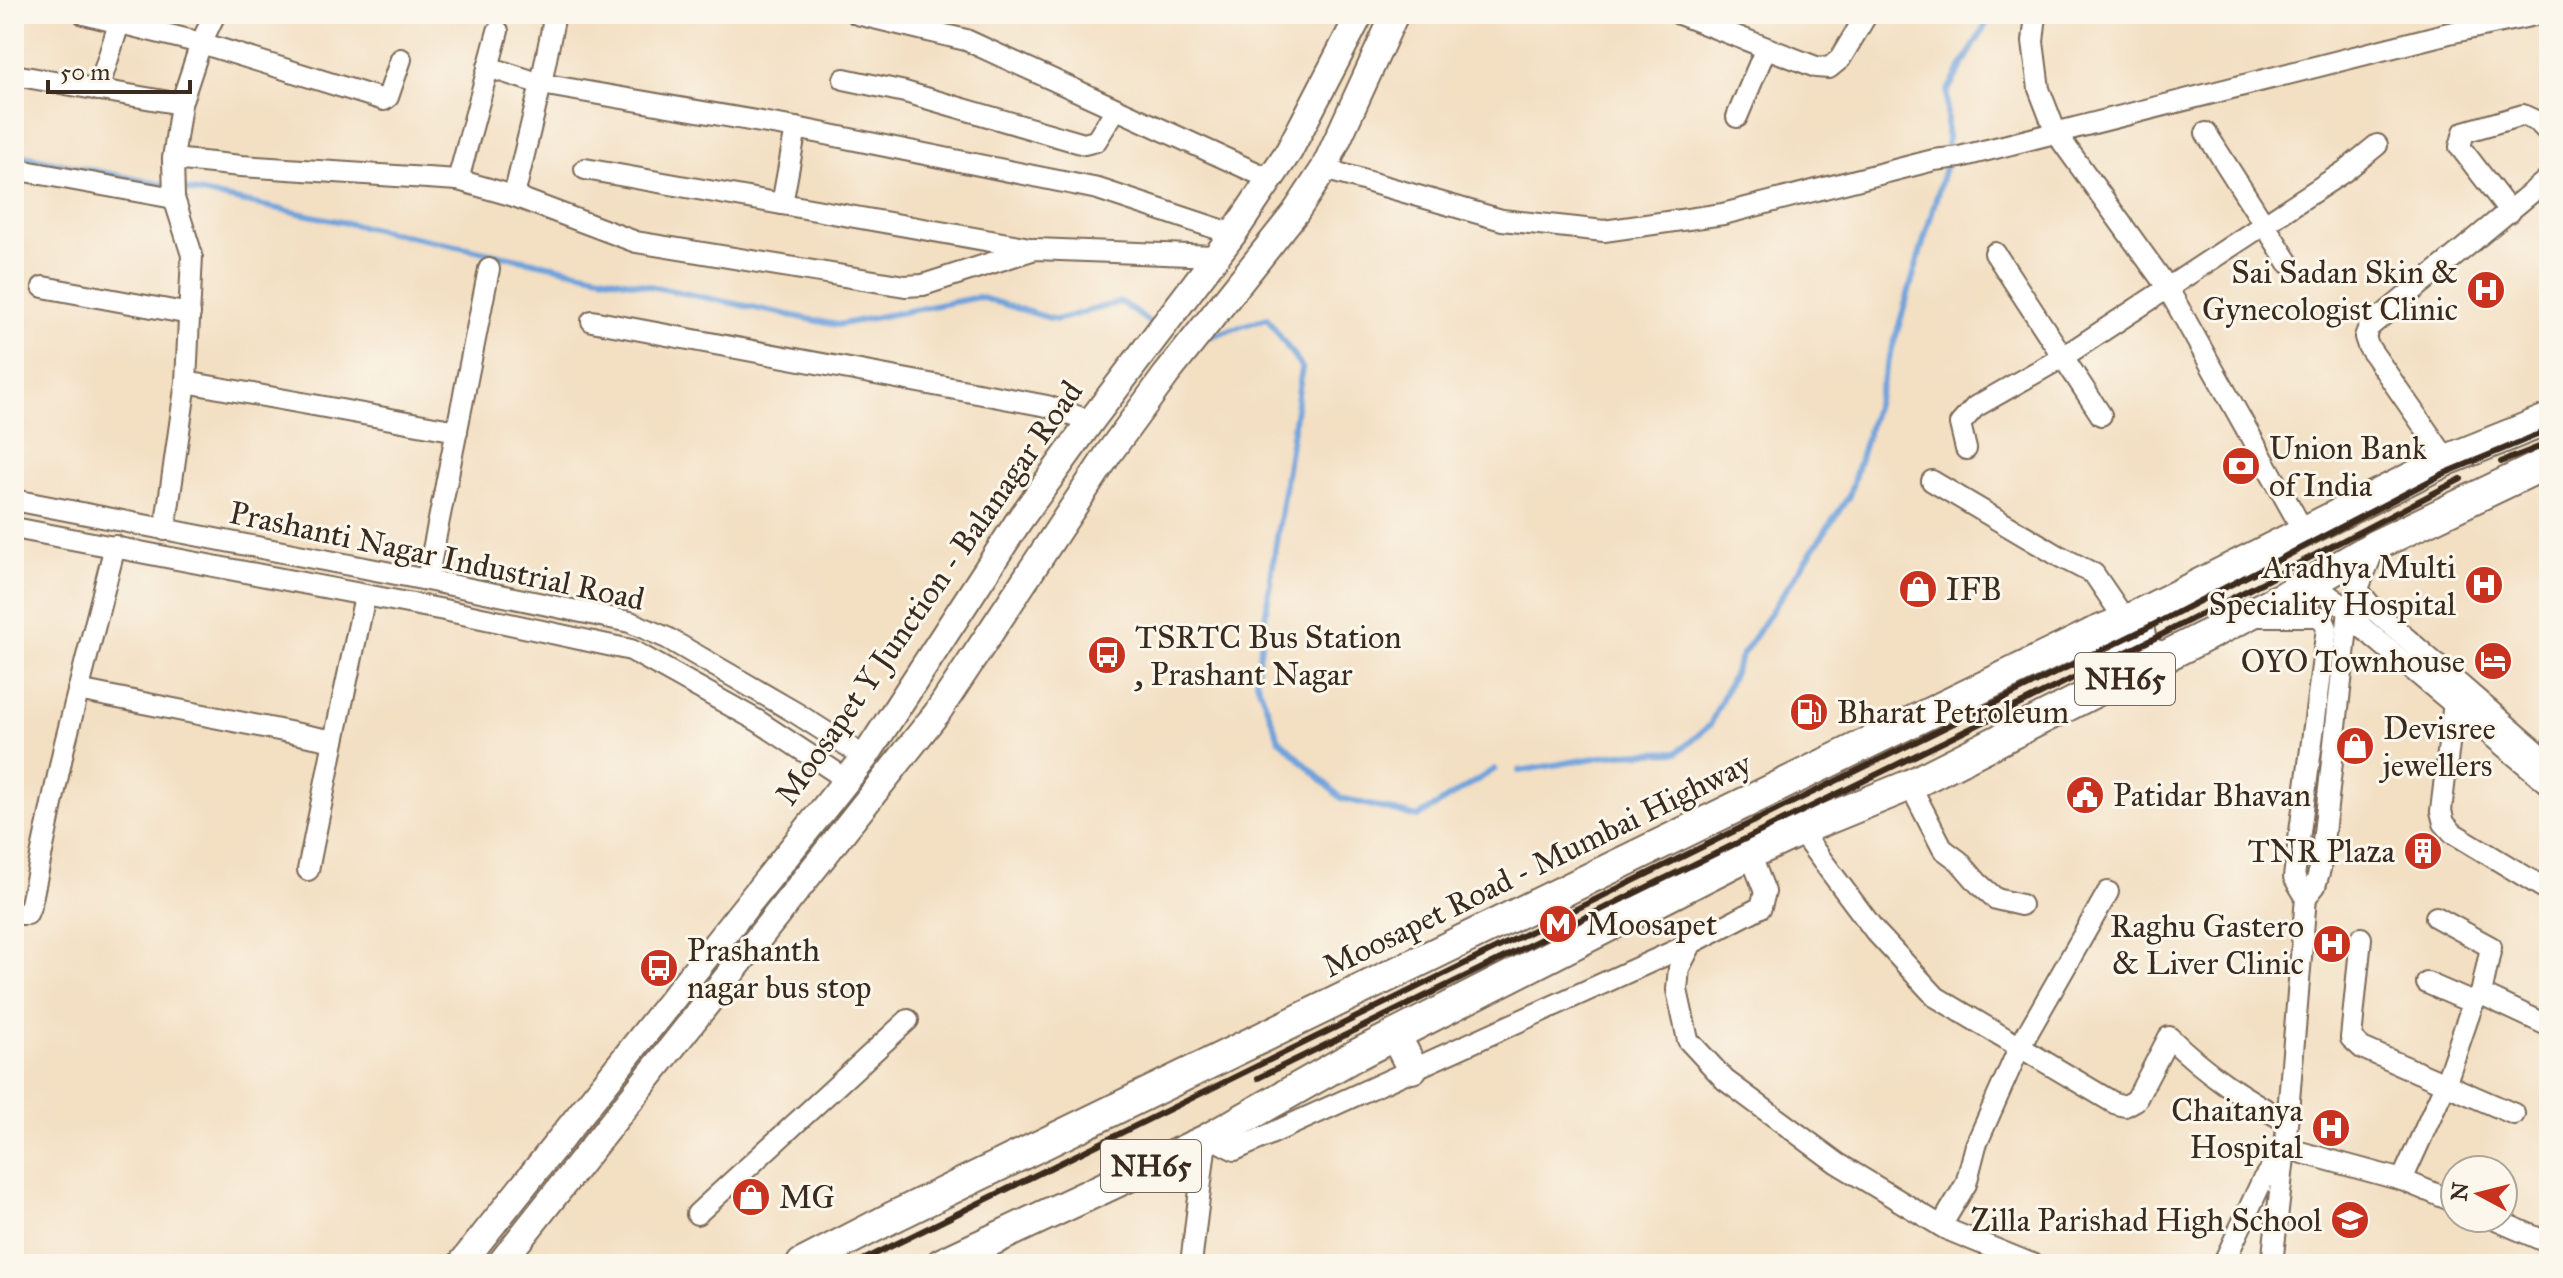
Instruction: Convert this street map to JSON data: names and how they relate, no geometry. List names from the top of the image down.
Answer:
{
  "streets": {
    "highway": ["NH65", "Moosapet Road - Mumbai Highway"],
    "main road": ["Moosapet Y Junction - Balanagar Road"],
    "street": ["Prashanti Nagar Industrial Road"]
  },
  "crossings": [
    ["Prashanti Nagar Industrial Road", "Moosapet Y Junction - Balanagar Road"],
    ["NH65", "Moosapet Road - Mumbai Highway"]
  ],
  "places": {
    "hospital": [
      "Sai Sadan Skin & Gynecologist Clinic",
      "Aradhya Multi Speciality Hospital",
      "Raghu Gastero & Liver Clinic",
      "Chaitanya Hospital"
    ],
    "bank": ["Union Bank of India"],
    "shop": ["IFB", "Devisree jewellers", "MG"],
    "bus stop": ["TSRTC Bus Station , Prashant Nagar", "Prashanth nagar bus stop"],
    "hotel": ["OYO Townhouse"],
    "fuel station": ["Bharat Petroleum"],
    "public building": ["Patidar Bhavan"],
    "building": ["TNR Plaza"],
    "metro station": ["Moosapet"],
    "school or university": ["Zilla Parishad High School"]
  },
  "scale_bar": "50 m",
  "north": "left"
}
